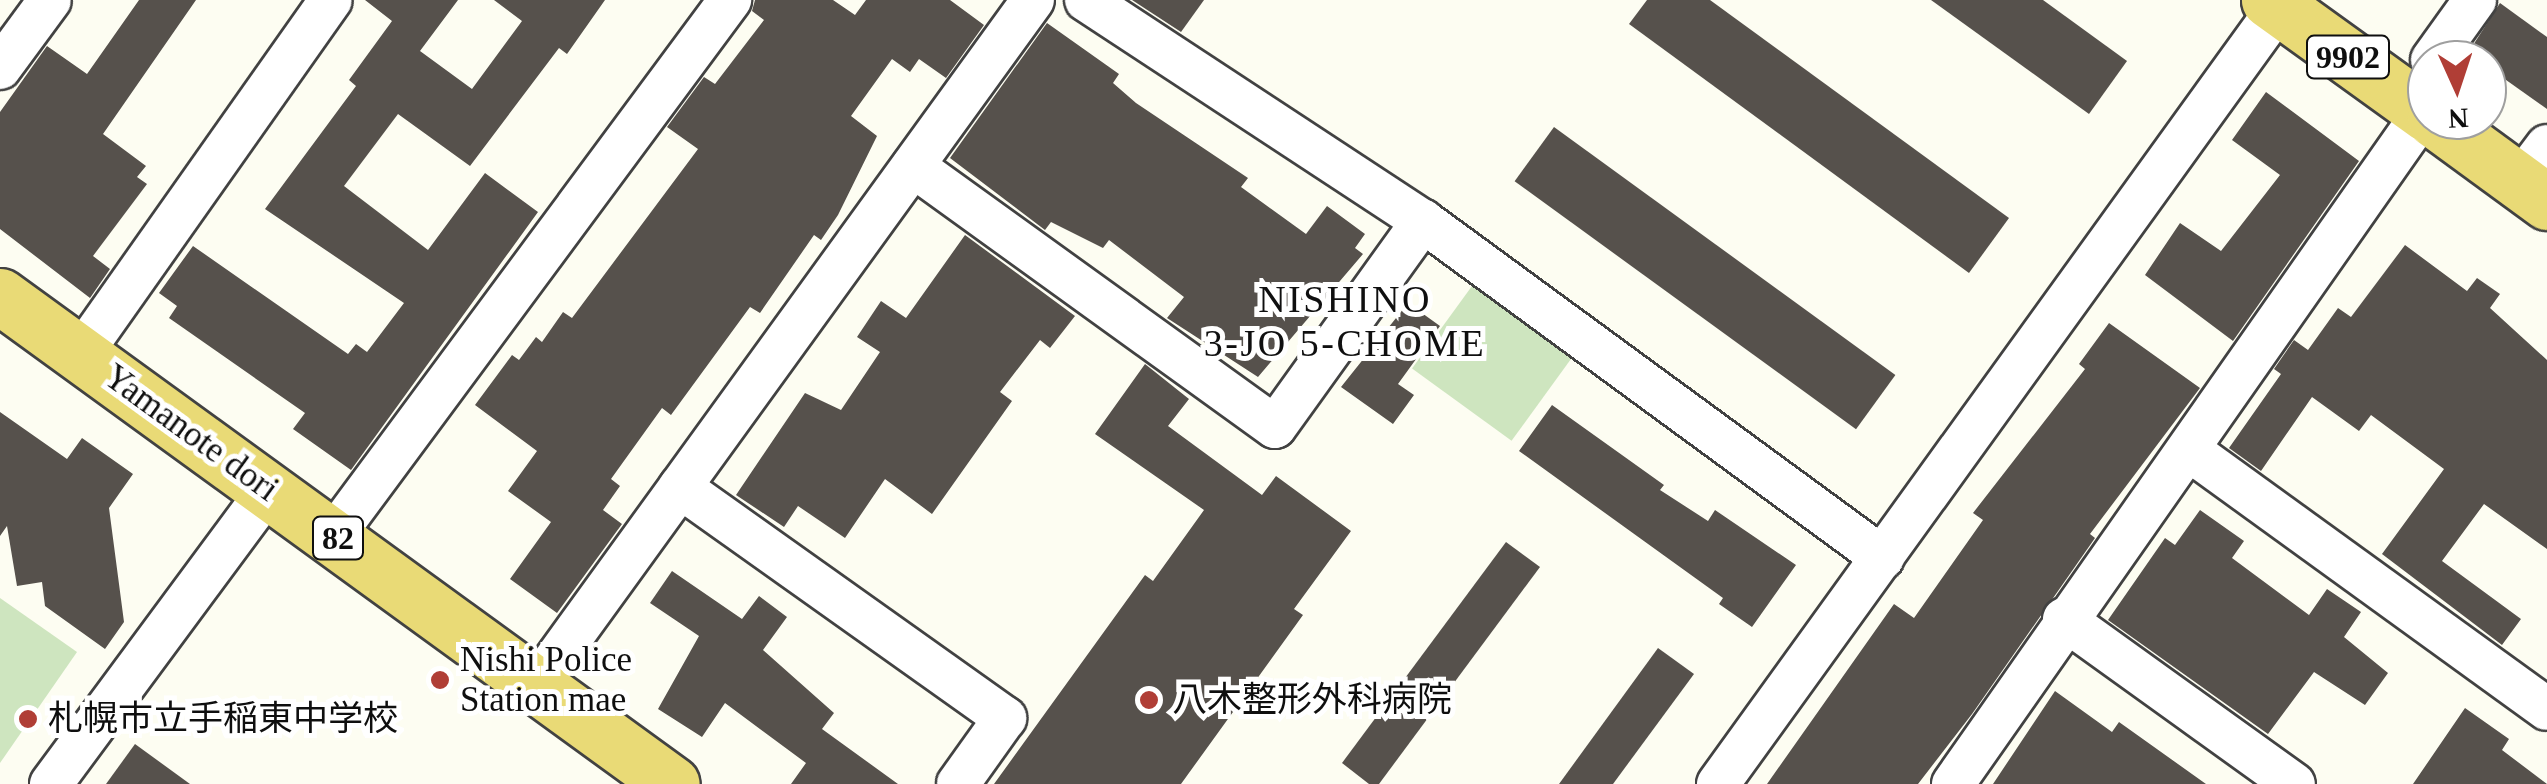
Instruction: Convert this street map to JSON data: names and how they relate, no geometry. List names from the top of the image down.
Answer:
{
  "streets": {
    "main road": ["9902", "Yamanote dori", "82"]
  },
  "districts": ["NISHINO 3-JO 5-CHOME"],
  "places": ["Nishi Police Station mae", "八木整形外科病院", "札幌市立手稲東中学校"],
  "north": "bottom"
}
